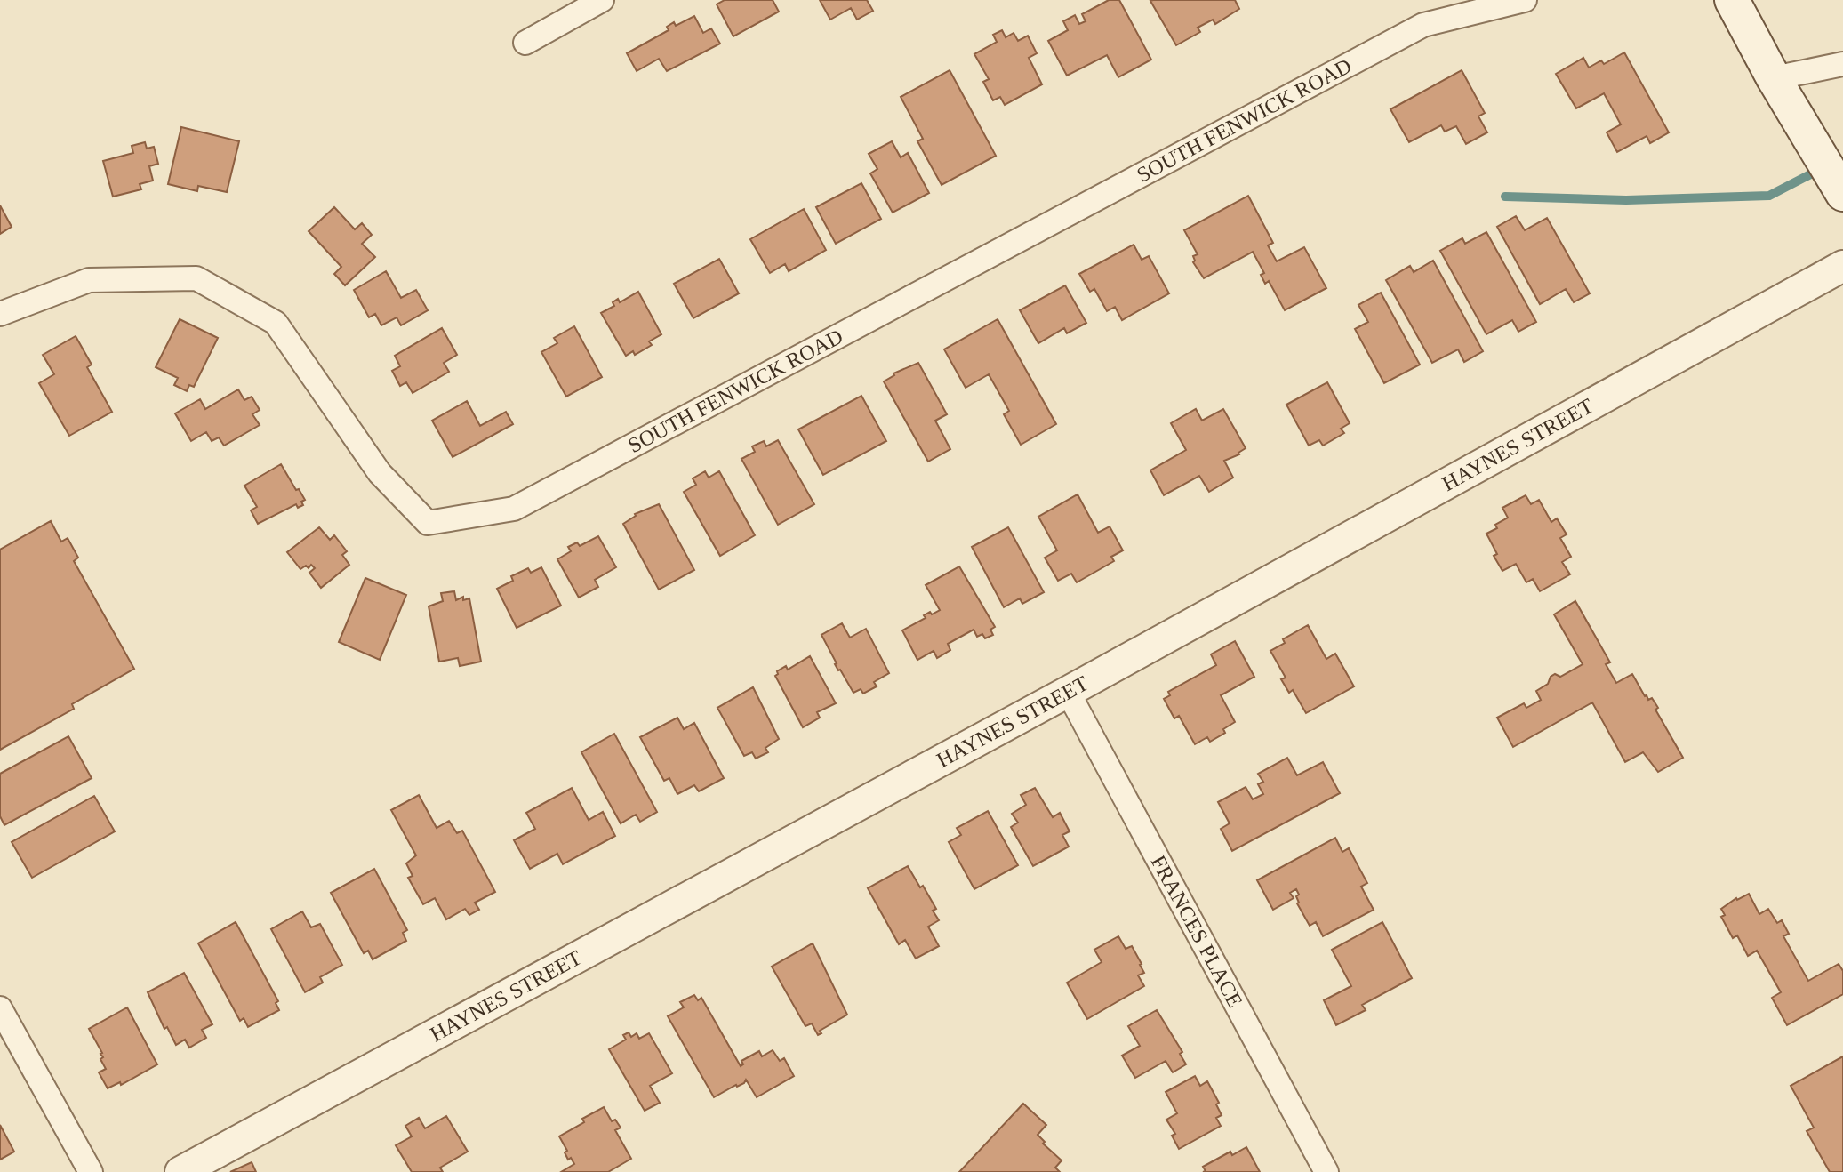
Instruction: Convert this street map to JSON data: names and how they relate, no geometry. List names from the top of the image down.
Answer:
{
  "streets": {
    "street": ["SOUTH FENWICK ROAD", "HAYNES STREET", "FRANCES PLACE"]
  },
  "crossings": [
    ["HAYNES STREET", "FRANCES PLACE"]
  ]
}
